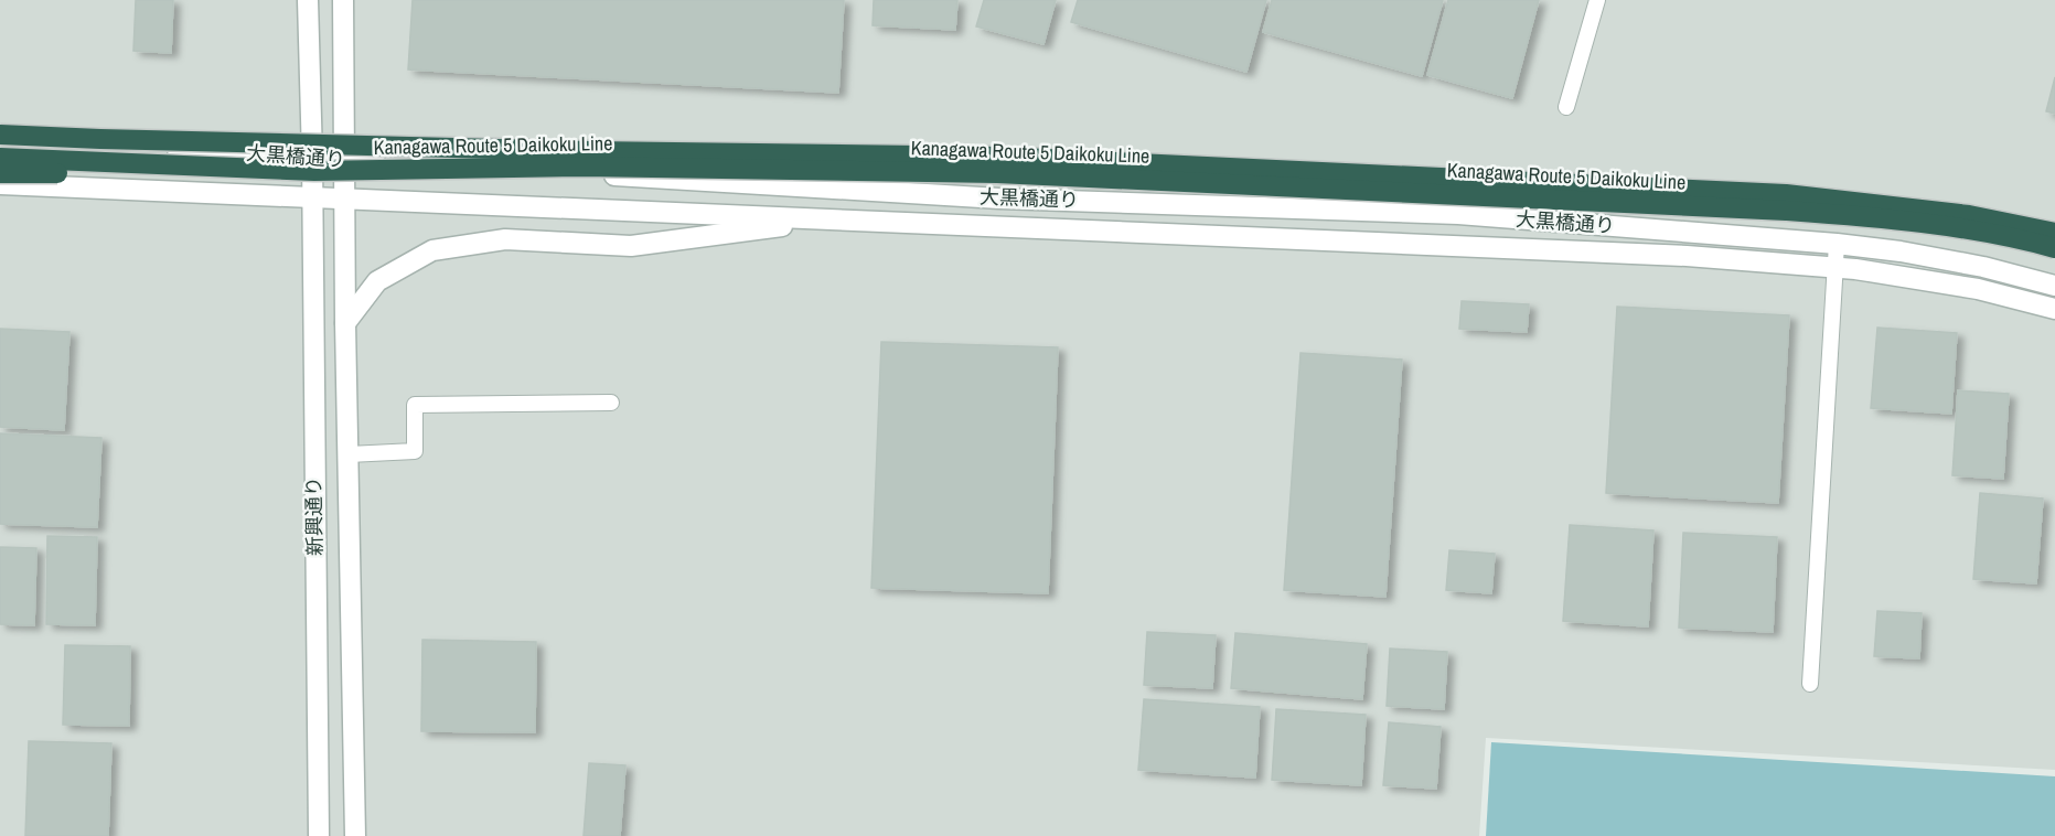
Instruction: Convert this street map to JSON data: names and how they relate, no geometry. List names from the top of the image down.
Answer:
{
  "streets": {
    "highway": ["Kanagawa Route 5 Daikoku Line"],
    "street": ["大黒橋通り", "新興通り"]
  },
  "crossings": [
    ["Kanagawa Route 5 Daikoku Line", "大黒橋通り"],
    ["Kanagawa Route 5 Daikoku Line", "新興通り"],
    ["大黒橋通り", "新興通り"]
  ]
}
